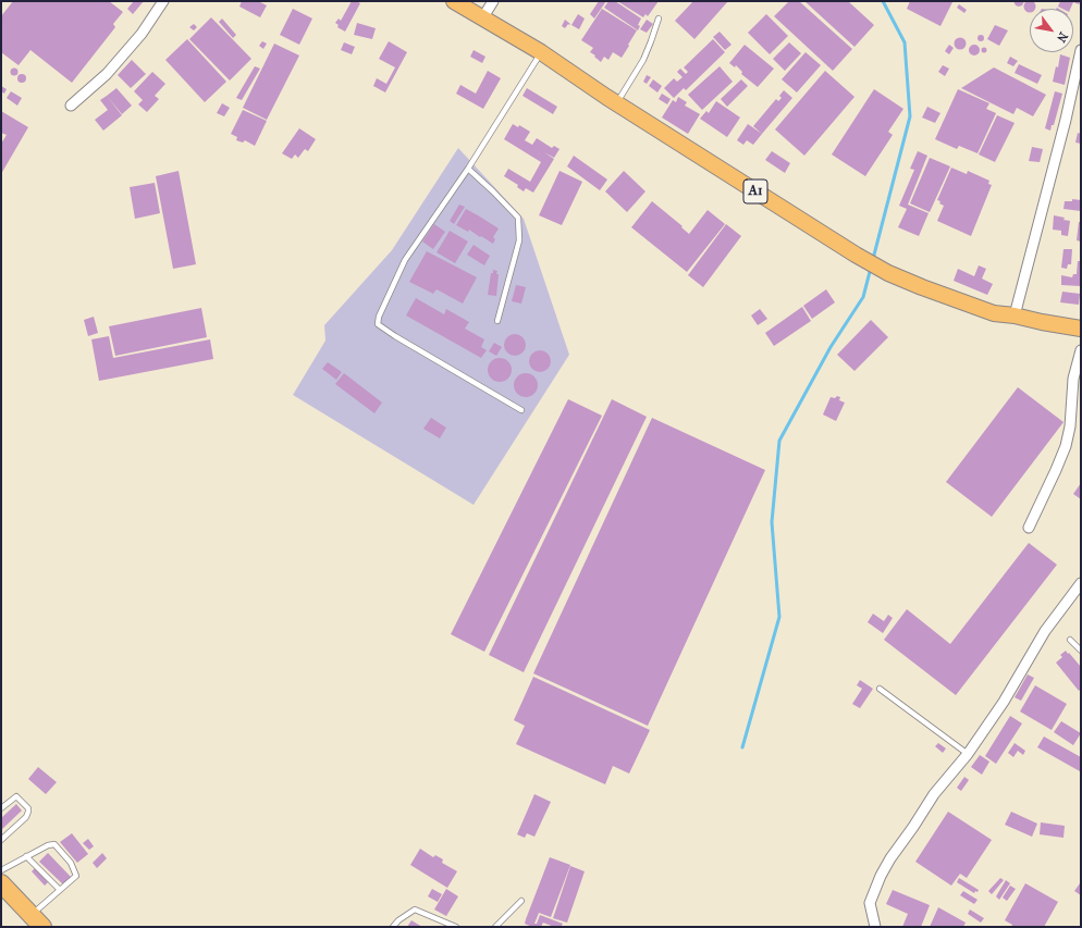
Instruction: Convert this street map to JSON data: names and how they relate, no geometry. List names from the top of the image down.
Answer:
{
  "streets": {
    "highway": ["A1"]
  },
  "north": "bottom right"
}
